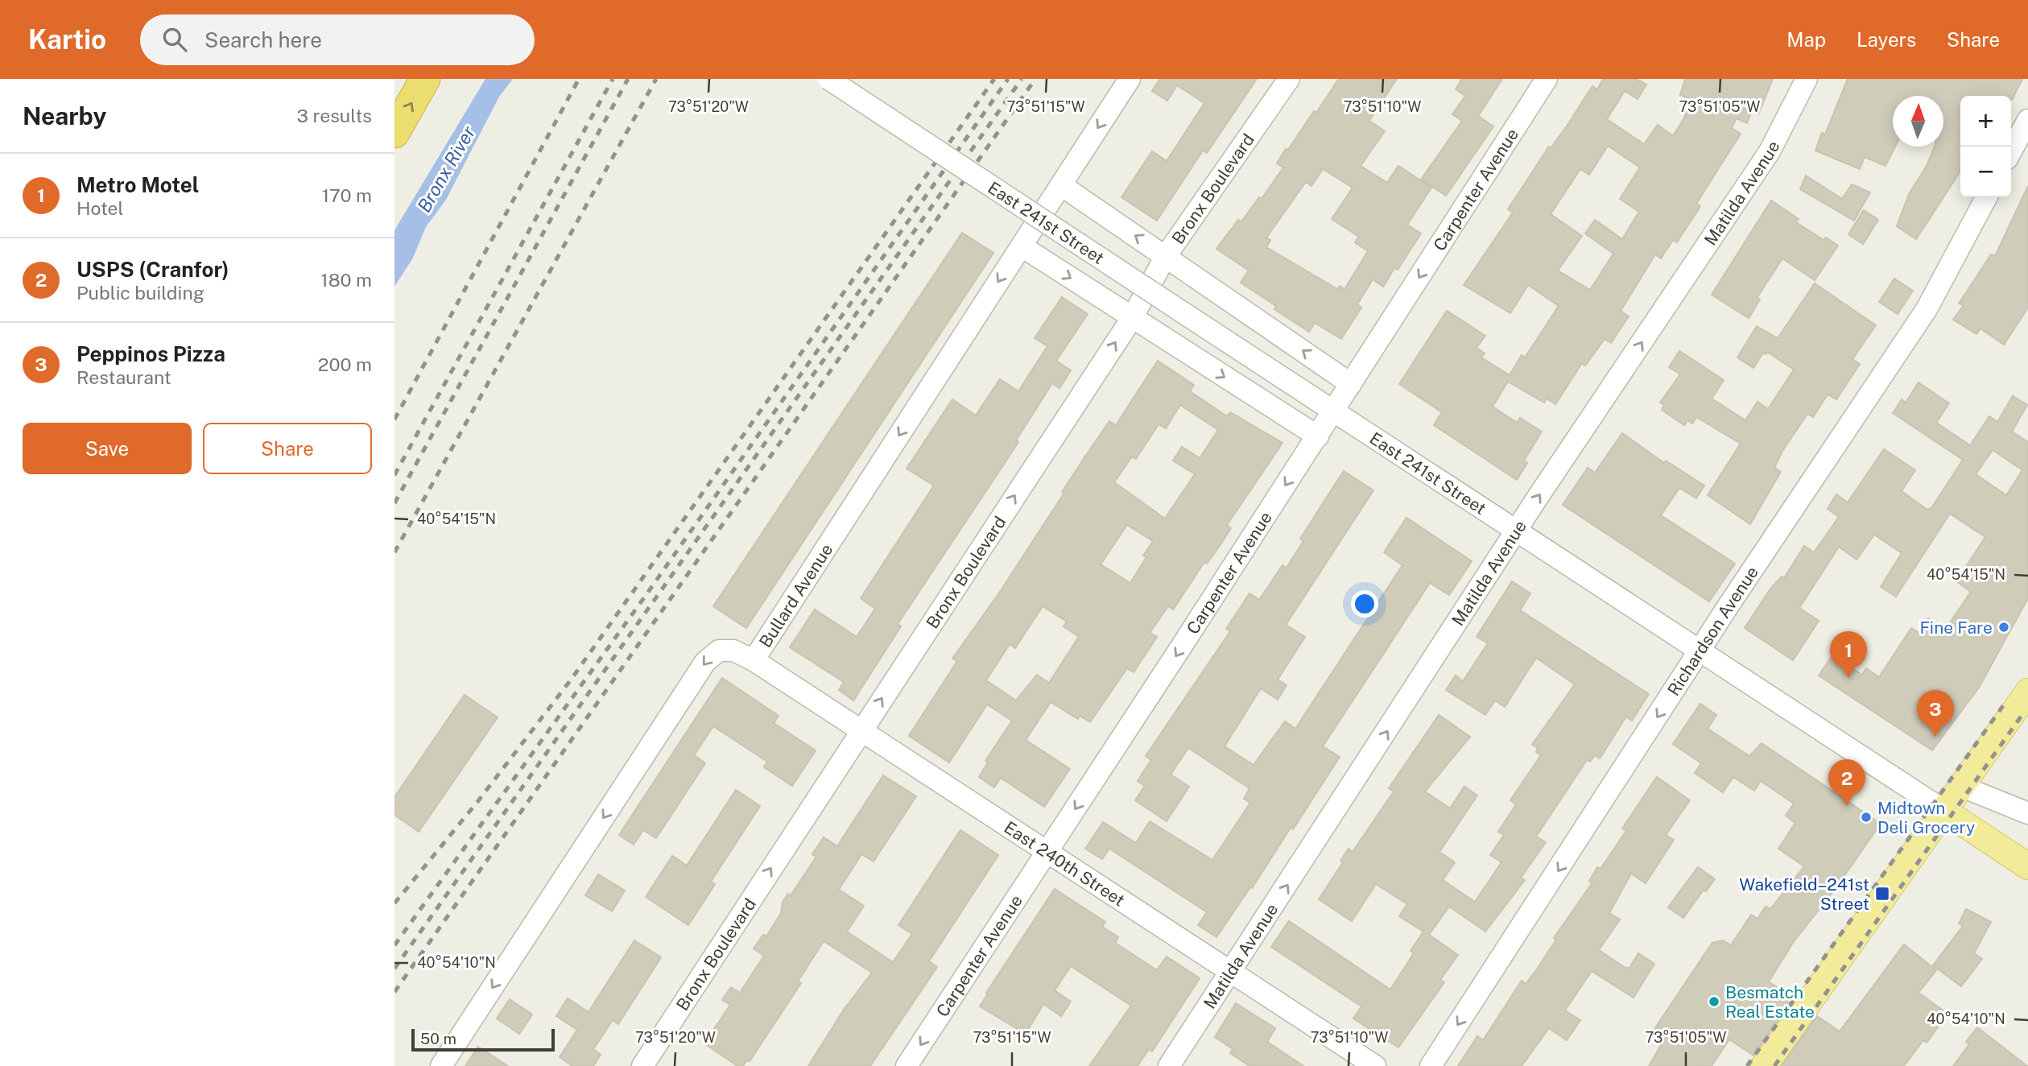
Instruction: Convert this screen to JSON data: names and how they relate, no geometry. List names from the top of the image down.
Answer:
{
  "streets": {
    "main road": ["East 241st Street"],
    "street": [
      "Bronx Boulevard",
      "Carpenter Avenue",
      "Matilda Avenue",
      "Bullard Avenue",
      "Richardson Avenue",
      "East 240th Street"
    ]
  },
  "crossings": [
    ["Bronx Boulevard", "East 241st Street"],
    ["Bronx Boulevard", "East 240th Street"],
    ["Carpenter Avenue", "East 241st Street"],
    ["Carpenter Avenue", "East 240th Street"],
    ["Matilda Avenue", "East 241st Street"],
    ["Matilda Avenue", "East 240th Street"],
    ["East 241st Street", "Bullard Avenue"],
    ["East 241st Street", "Richardson Avenue"],
    ["Bullard Avenue", "East 240th Street"]
  ],
  "one_way": [
    "Bronx Boulevard",
    "Carpenter Avenue",
    "Matilda Avenue",
    "Bullard Avenue",
    "Richardson Avenue"
  ],
  "water": ["Bronx River"],
  "places": {
    "other": ["Fine Fare", "Midtown Deli Grocery", "Besmatch Real Estate"],
    "transit": ["Wakefield–241st Street"]
  },
  "scale_bar": "50 m",
  "north": "top",
  "page": {
    "header": "Kartio",
    "search": "Search here",
    "nav": ["Map", "Layers", "Share"],
    "heading": ["Nearby", "3 results"],
    "map_buttons": ["+", "−"],
    "list": [
      {
        "mark": "1",
        "name": "Metro Motel",
        "note": "Hotel",
        "value": "170 m"
      },
      {
        "mark": "2",
        "name": "USPS (Cranfor)",
        "note": "Public building",
        "value": "180 m"
      },
      {
        "mark": "3",
        "name": "Peppinos Pizza",
        "note": "Restaurant",
        "value": "200 m"
      }
    ],
    "buttons": ["Save", "Share"],
    "pins": ["1", "3", "2"],
    "scale": "50 m"
  },
  "coordinates": [
    "73°51'20\"W",
    "73°51'15\"W",
    "73°51'10\"W",
    "73°51'05\"W",
    "40°54'15\"N",
    "40°54'10\"N"
  ]
}
